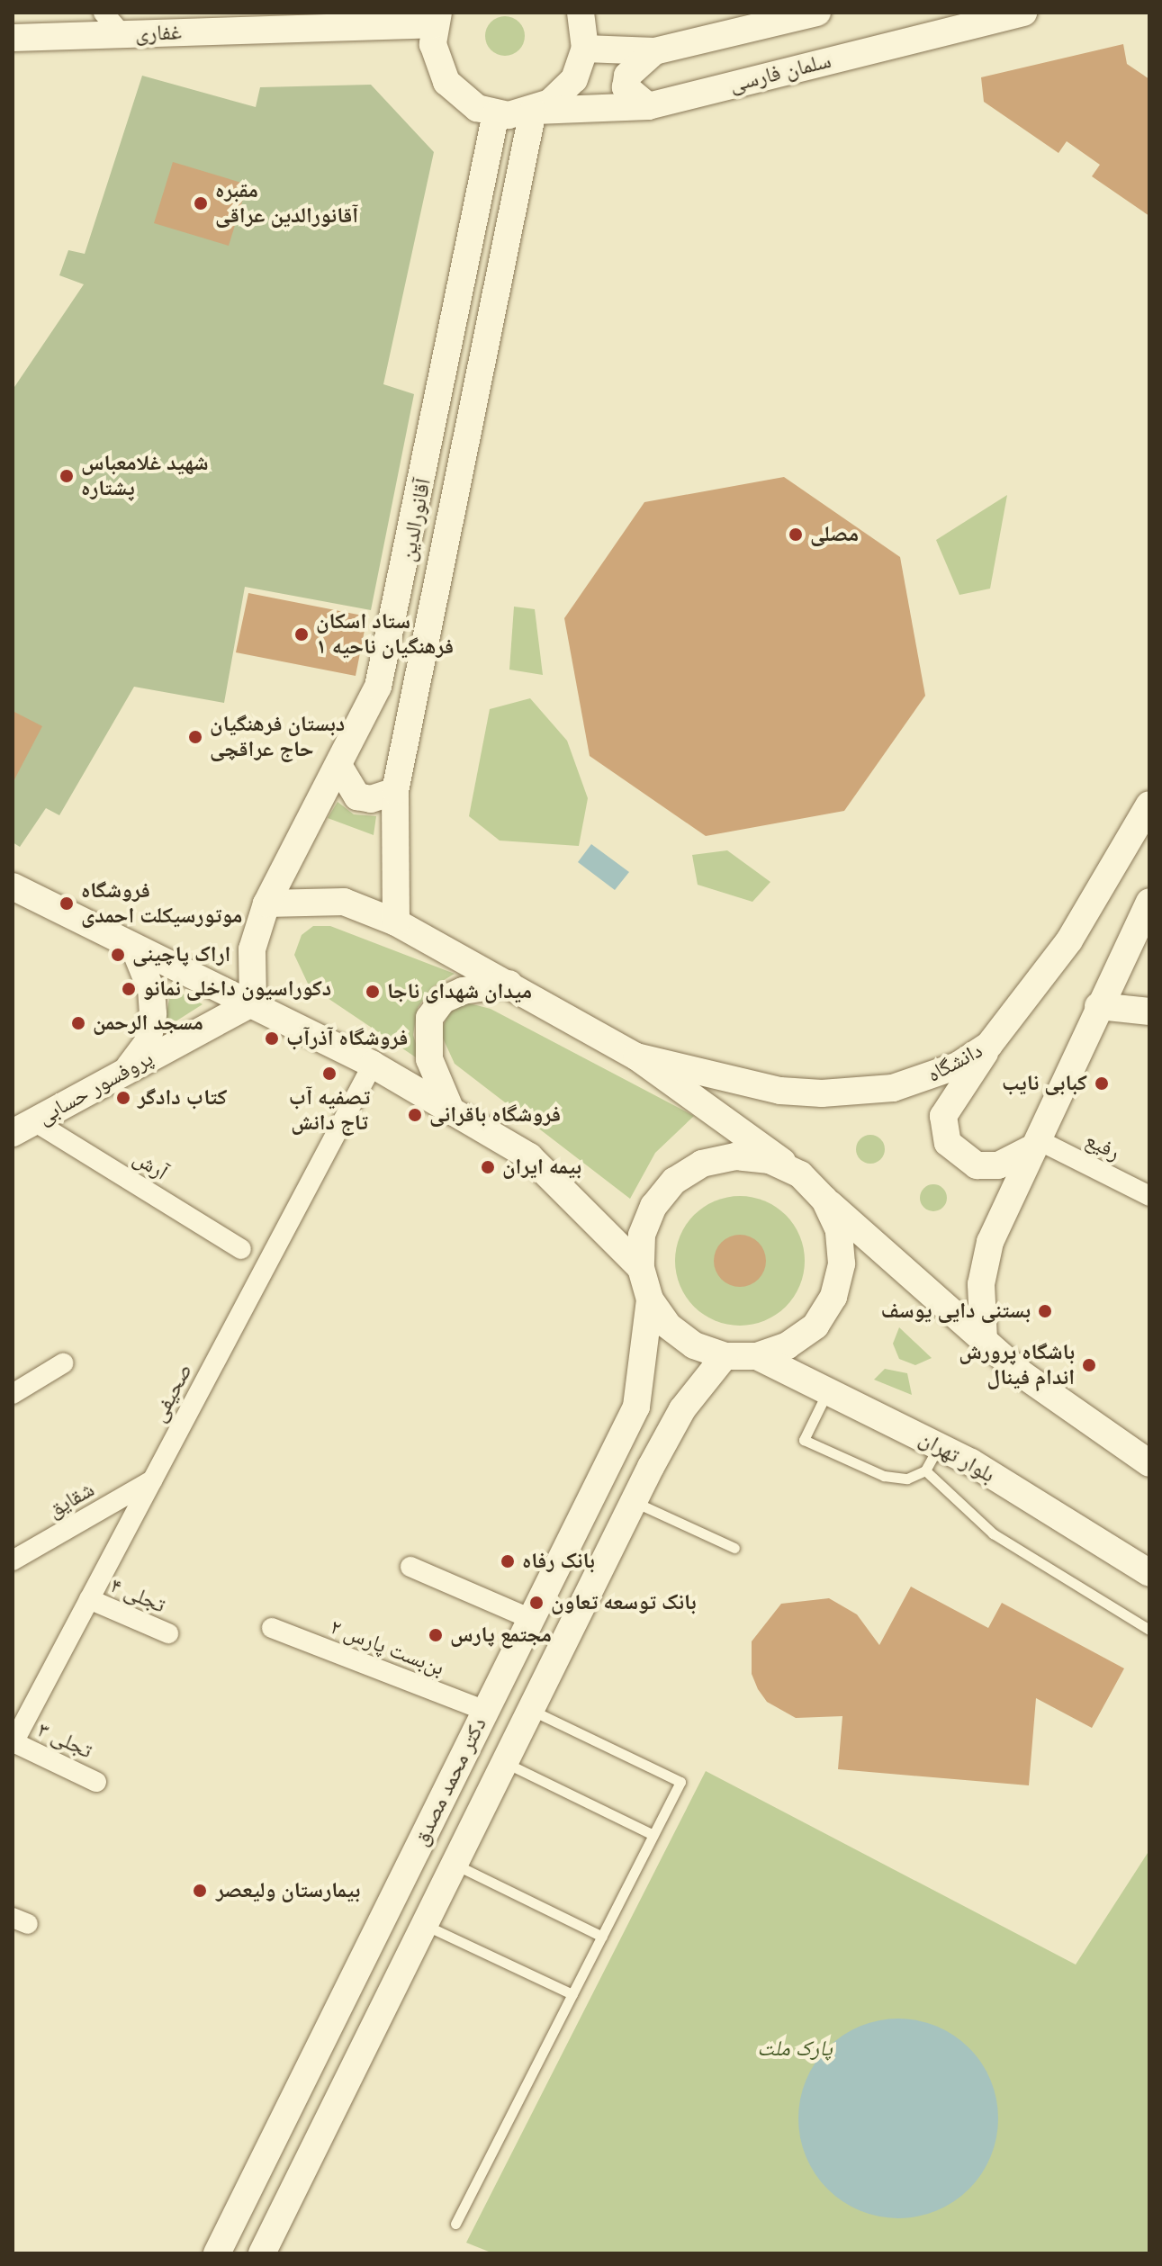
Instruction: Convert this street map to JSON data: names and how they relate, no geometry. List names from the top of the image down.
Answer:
{
  "streets": {
    "main road": [
      "غفاری",
      "سلمان فارسی",
      "آقانورالدین",
      "دانشگاه",
      "پروفسور حسابی",
      "بلوار تهران",
      "دکتر محمد مصدق"
    ],
    "street": [
      "رفیع",
      "آرش",
      "صحیفی",
      "شقایق",
      "تجلی ۴",
      "بن‌بست پارس ۲",
      "تجلی ۳"
    ]
  },
  "crossings": [
    ["سلمان فارسی", "آقانورالدین"],
    ["آقانورالدین", "پروفسور حسابی"],
    ["پروفسور حسابی", "آرش"],
    ["صحیفی", "شقایق"],
    ["صحیفی", "تجلی ۴"],
    ["صحیفی", "تجلی ۳"],
    ["بلوار تهران", "دکتر محمد مصدق"],
    ["بن‌بست پارس ۲", "دکتر محمد مصدق"]
  ],
  "parks": ["پارک ملت"],
  "places": [
    "مقبره آقانورالدین عراقی",
    "شهید غلامعباس پشتاره",
    "مصلی",
    "ستاد اسکان فرهنگیان ناحیه ۱",
    "دبستان فرهنگیان حاج عراقچی",
    "فروشگاه موتورسیکلت احمدی",
    "اراک پاچینی",
    "دکوراسیون داخلی نمانو",
    "میدان شهدای ناجا",
    "مسجد الرحمن",
    "فروشگاه آذرآب",
    "تصفیه آب تاج دانش",
    "کبابی نایب",
    "کتاب دادگر",
    "فروشگاه باقرانی",
    "بیمه ایران",
    "بستنی دایی یوسف",
    "باشگاه پرورش اندام فینال",
    "بانک رفاه",
    "بانک توسعه تعاون",
    "مجتمع پارس",
    "بیمارستان ولیعصر"
  ]
}
